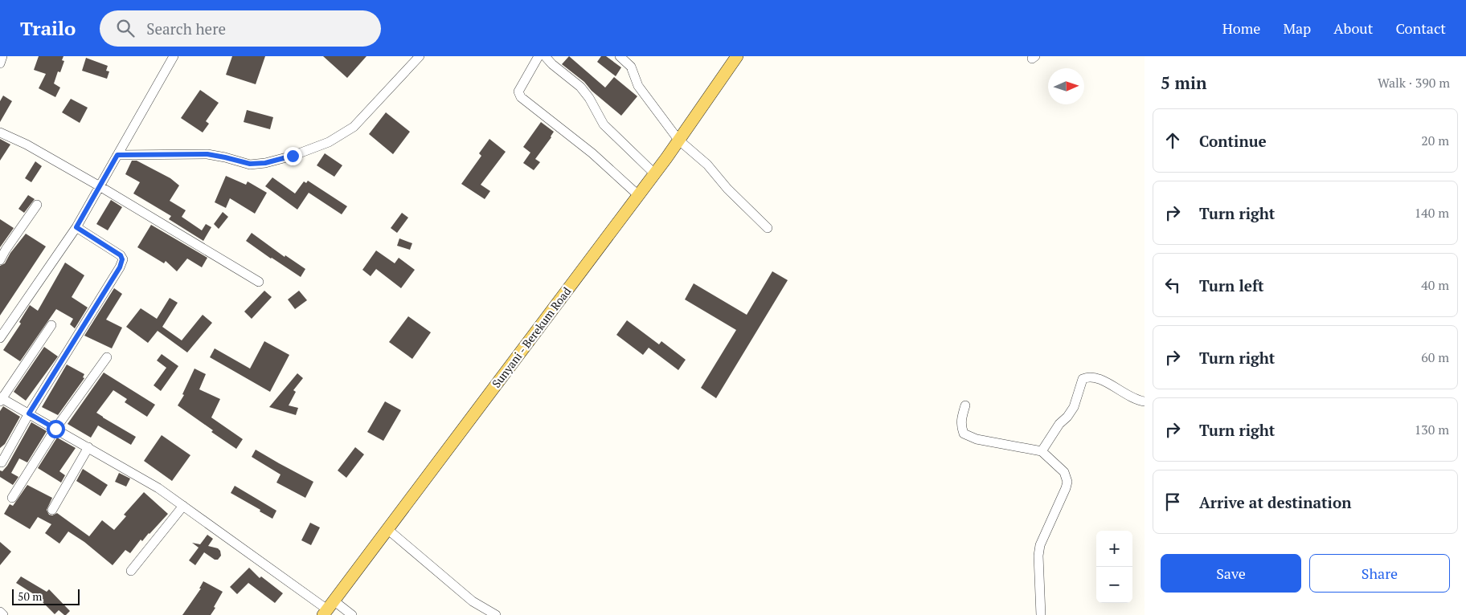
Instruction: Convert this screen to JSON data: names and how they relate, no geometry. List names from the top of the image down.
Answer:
{
  "streets": {
    "main road": ["Sunyani - Berekum Road"]
  },
  "scale_bar": "50 m",
  "north": "right",
  "page": {
    "header": "Trailo",
    "search": "Search here",
    "nav": [
      "Home",
      "Map",
      "About",
      "Contact"
    ],
    "heading": ["5 min", "Walk · 390 m"],
    "list": [
      ["Continue", "20 m"],
      ["Turn right", "140 m"],
      ["Turn left", "40 m"],
      ["Turn right", "60 m"],
      ["Turn right", "130 m"],
      "Arrive at destination"
    ],
    "map_buttons": ["+", "−"],
    "buttons": ["Save", "Share"],
    "scale": "50 m"
  }
}
